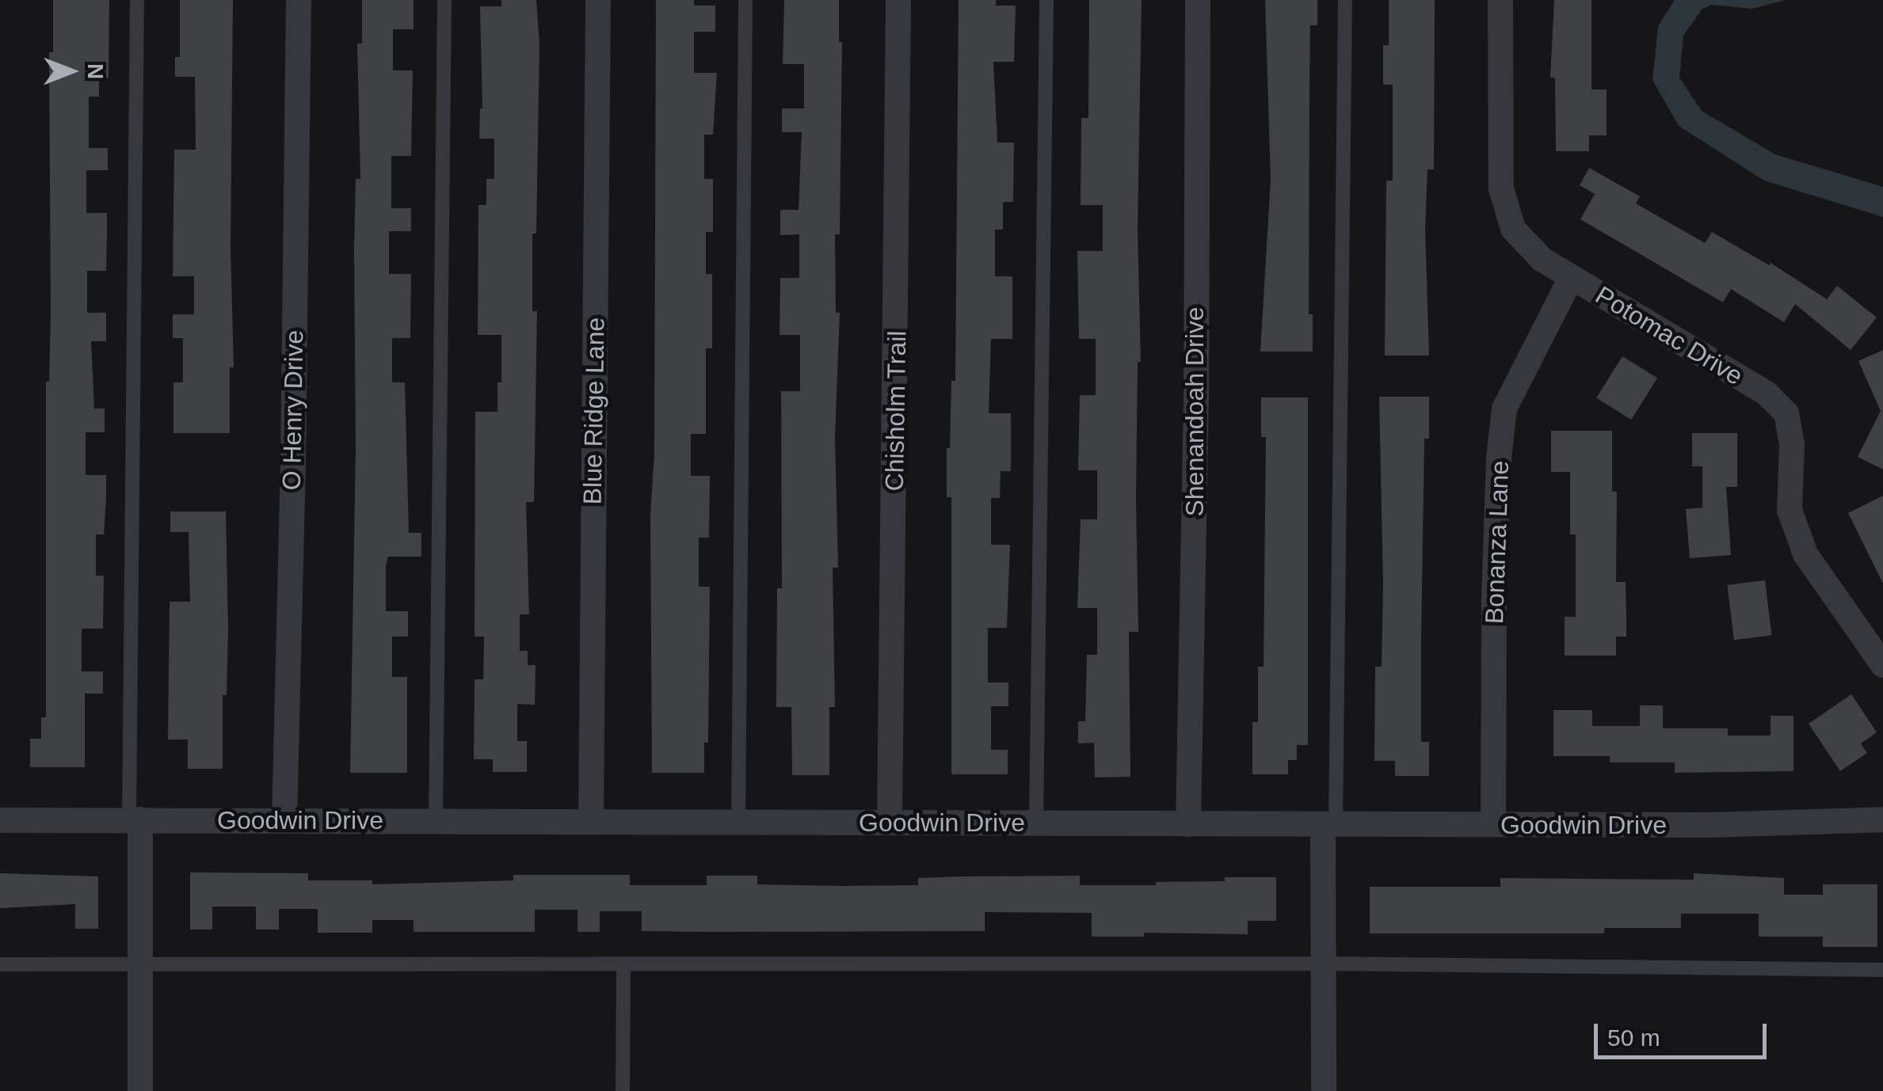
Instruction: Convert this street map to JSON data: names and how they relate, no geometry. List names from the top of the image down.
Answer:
{
  "streets": {
    "street": [
      "Potomac Drive",
      "O Henry Drive",
      "Blue Ridge Lane",
      "Chisholm Trail",
      "Shenandoah Drive",
      "Bonanza Lane",
      "Goodwin Drive"
    ]
  },
  "crossings": [
    ["Potomac Drive", "Bonanza Lane"],
    ["O Henry Drive", "Goodwin Drive"],
    ["Blue Ridge Lane", "Goodwin Drive"],
    ["Chisholm Trail", "Goodwin Drive"],
    ["Shenandoah Drive", "Goodwin Drive"],
    ["Bonanza Lane", "Goodwin Drive"]
  ],
  "scale_bar": "50 m",
  "north": "right"
}
